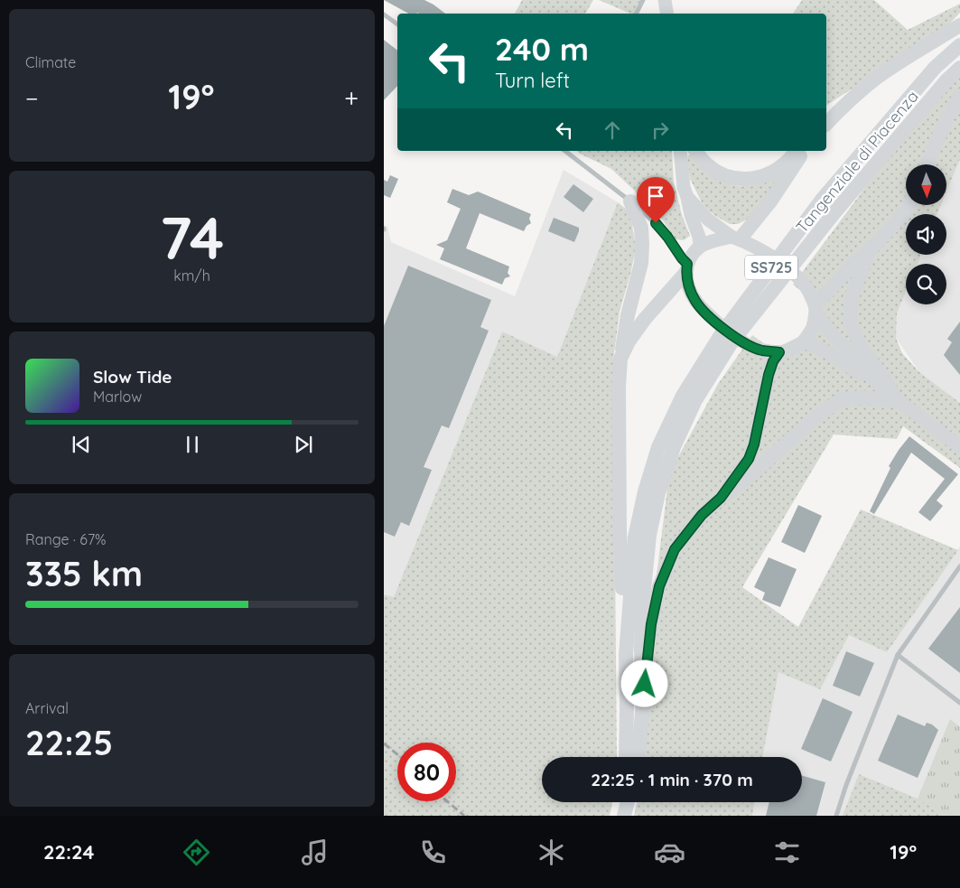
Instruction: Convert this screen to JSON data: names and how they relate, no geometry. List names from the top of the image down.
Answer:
{
  "streets": {
    "highway": ["Tangenziale di Piacenza", "SS725"]
  },
  "north": "bottom",
  "page": {
    "tile": [
      "Climate",
      ["74", "km/h"],
      ["Range · 67%", "335 km"],
      ["Arrival", "22:25"]
    ],
    "turn": ["240 m", "Turn left"],
    "heat": ["−", "19°", "+"],
    "song": ["Slow Tide", "Marlow"],
    "limit": "80",
    "trip": "22:25 · 1 min · 370 m",
    "tabs": ["22:24", "19°"]
  }
}
